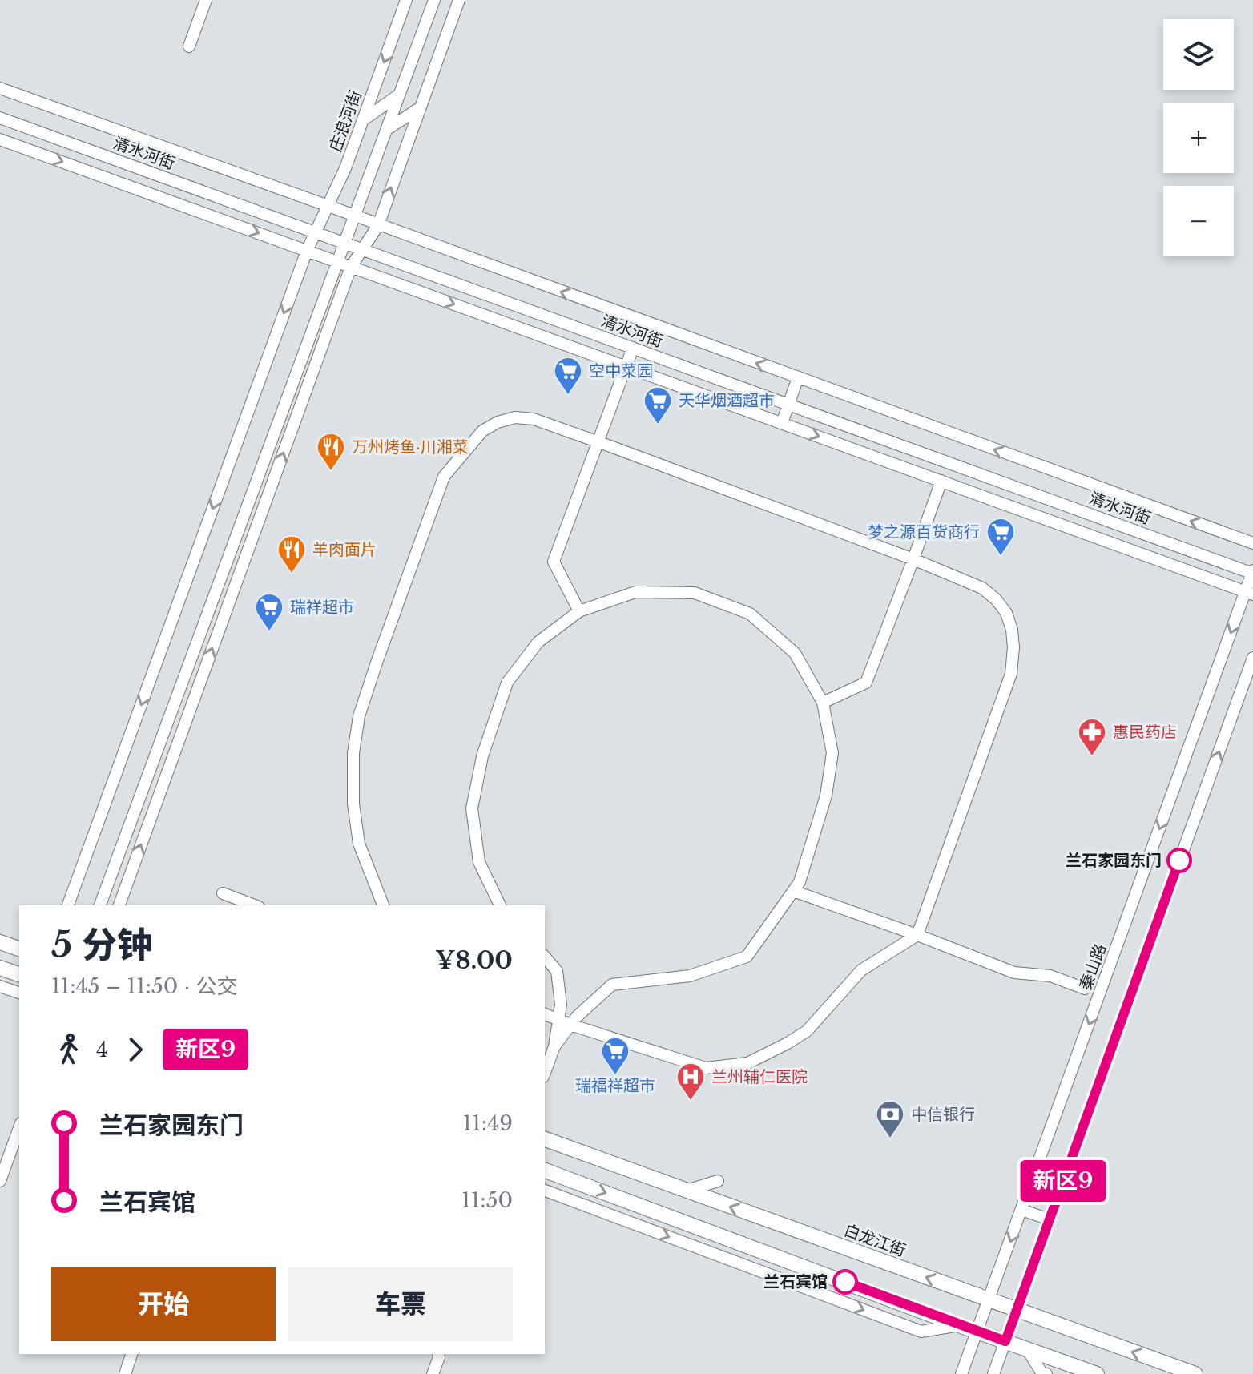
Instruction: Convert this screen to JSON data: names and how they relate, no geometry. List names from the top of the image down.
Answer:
{
  "streets": {
    "main road": ["白龙江街"],
    "street": ["庄浪河街", "清水河街", "秦山路"]
  },
  "crossings": [
    ["庄浪河街", "清水河街"],
    ["清水河街", "秦山路"],
    ["秦山路", "白龙江街"]
  ],
  "places": {
    "supermarket": [
      "空中菜园",
      "天华烟酒超市",
      "梦之源百货商行",
      "瑞祥超市",
      "瑞福祥超市"
    ],
    "restaurant": ["万州烤鱼·川湘菜", "羊肉面片"],
    "pharmacy": ["惠民药店"],
    "other": ["兰石家园东门", "兰石宾馆"],
    "hospital": ["兰州辅仁医院"],
    "bank": ["中信银行"]
  },
  "lines": ["bus line 新区9"],
  "page": {
    "on_map": "新区9",
    "map_buttons": ["+", "−"],
    "heading": ["5 分钟", "11:45 – 11:50 · 公交", "¥8.00"],
    "legs": ["4", "新区9"],
    "list": [
      {
        "name": "兰石家园东门",
        "value": "11:49"
      },
      {
        "name": "兰石宾馆",
        "value": "11:50"
      }
    ],
    "buttons": ["开始", "车票"]
  }
}
